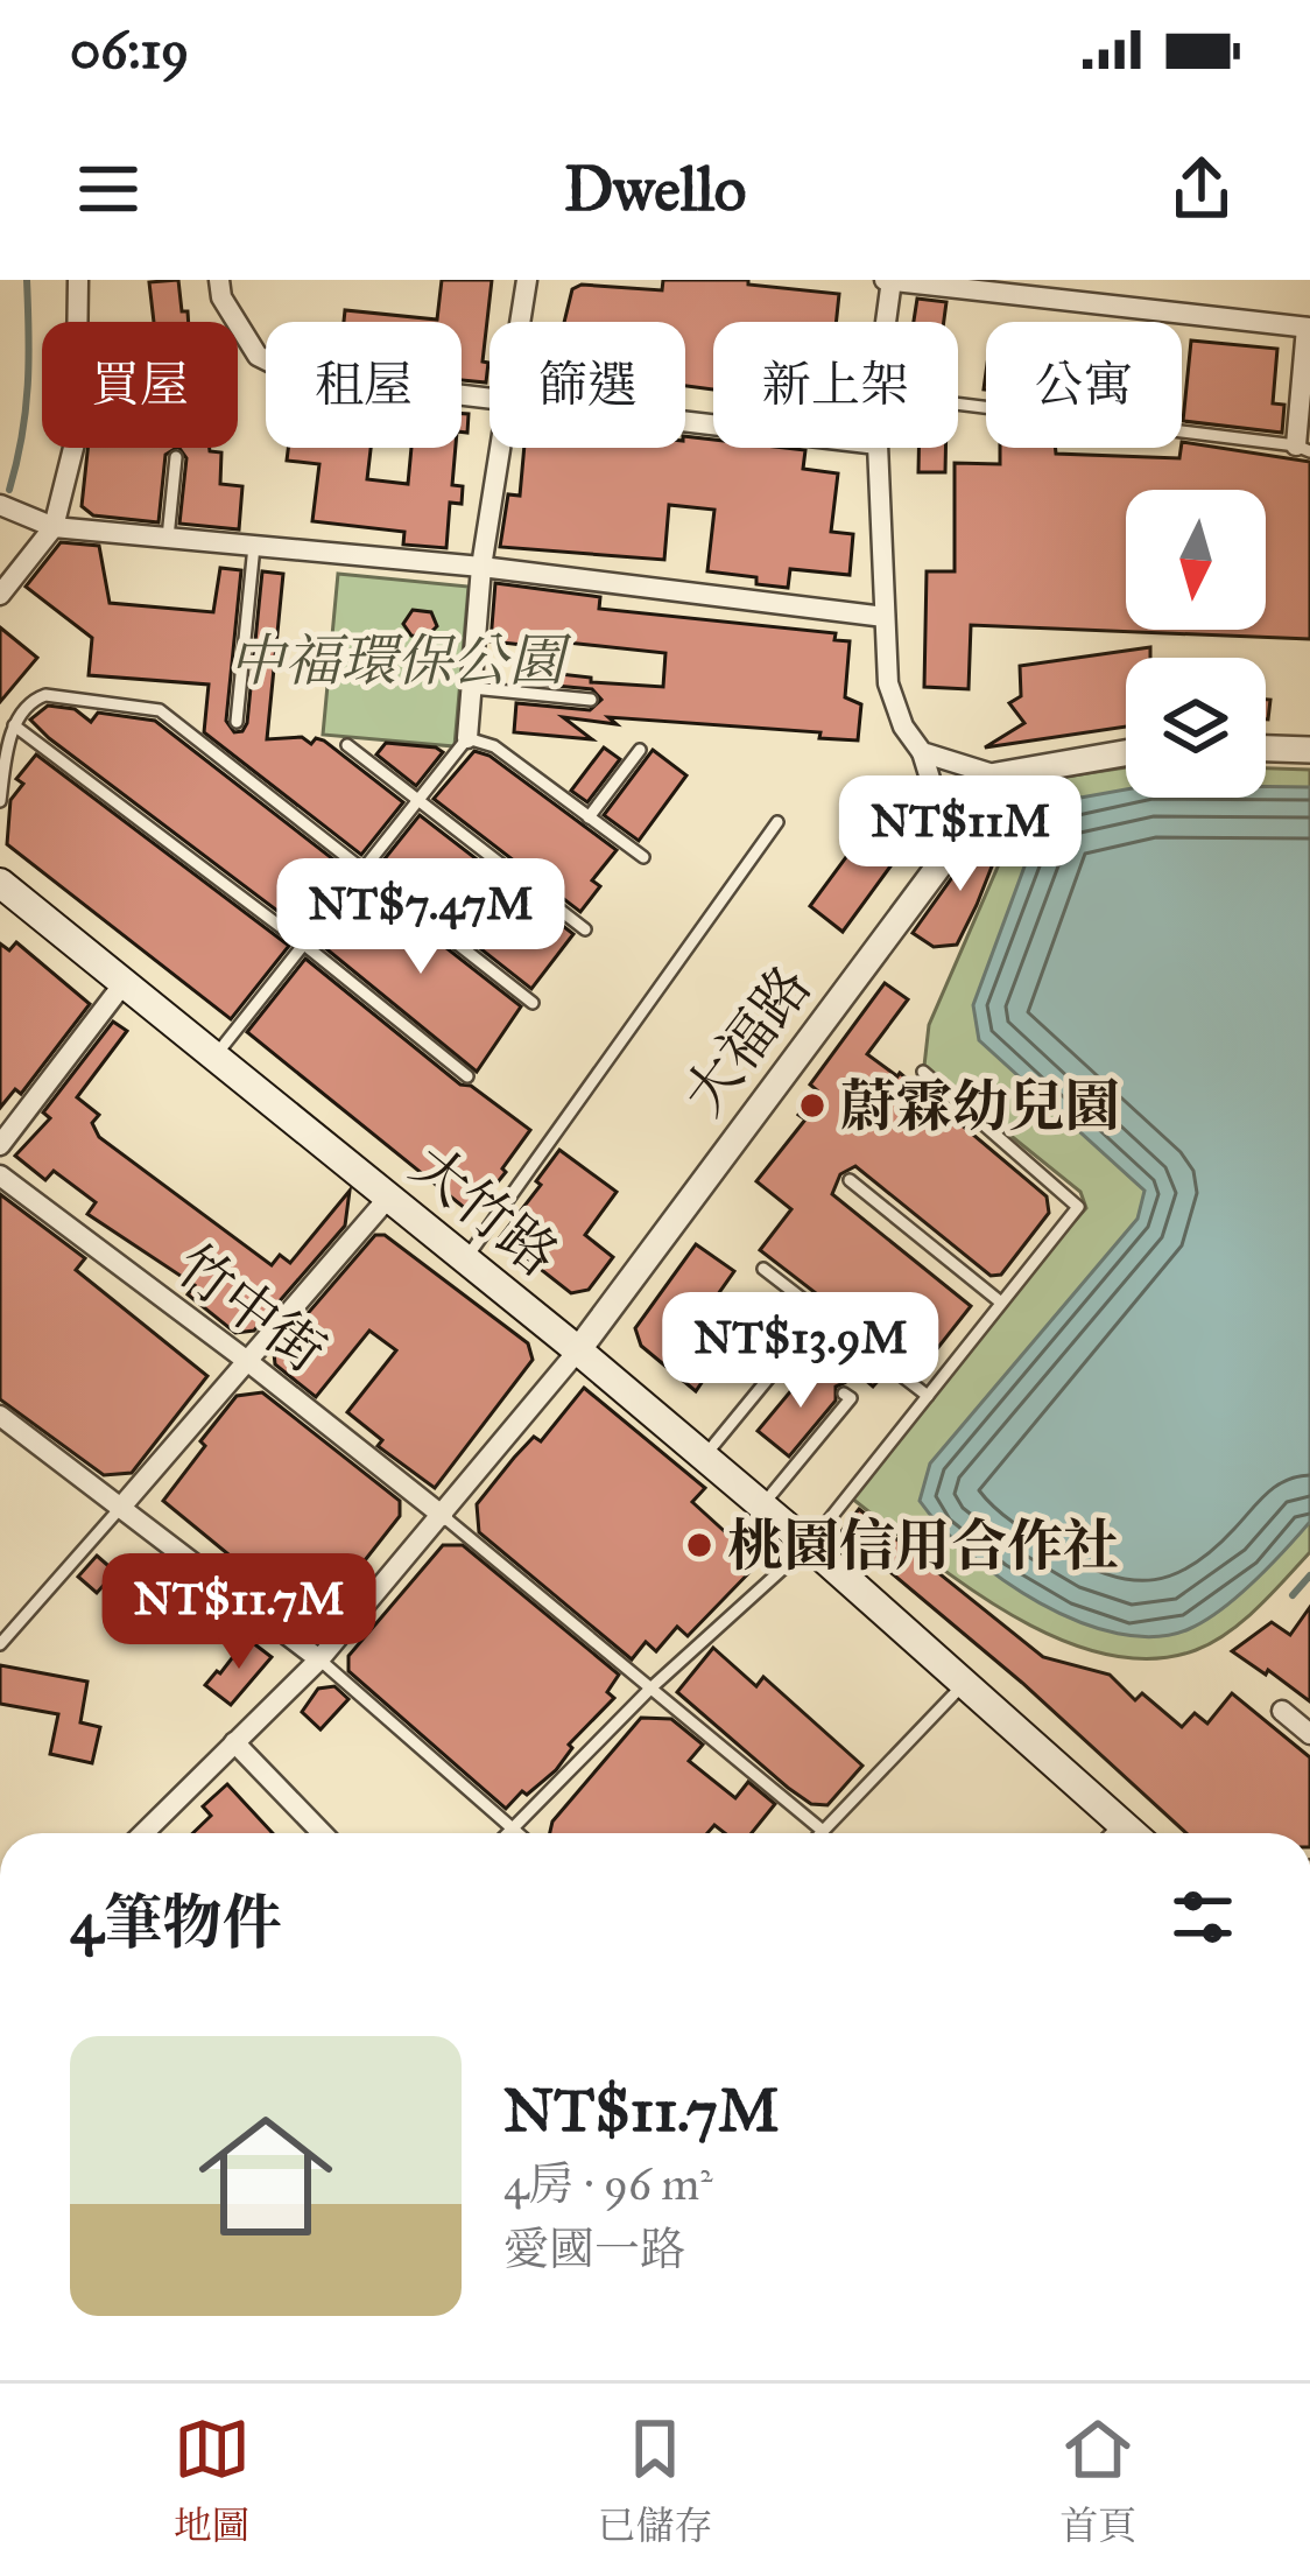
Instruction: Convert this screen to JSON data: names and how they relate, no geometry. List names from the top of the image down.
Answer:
{
  "streets": {
    "main road": ["大竹路"],
    "street": ["大福路", "竹中街"]
  },
  "crossings": [
    ["大福路", "大竹路"]
  ],
  "parks": ["中福環保公園"],
  "places": ["蔚霖幼兒園", "桃園信用合作社"],
  "north": "bottom",
  "page": {
    "status": "06:19",
    "header": "Dwello",
    "chip": [
      "買屋",
      "租屋",
      "篩選",
      "新上架",
      "公寓"
    ],
    "price": [
      "NT$11M",
      "NT$7.47M",
      "NT$13.9M",
      "NT$11.7M"
    ],
    "heading": "4筆物件",
    "list": [
      {
        "name": "NT$11.7M",
        "note": "4房 · 96 m² · 愛國一路"
      }
    ],
    "tabs": ["地圖", "已儲存", "首頁"]
  }
}
